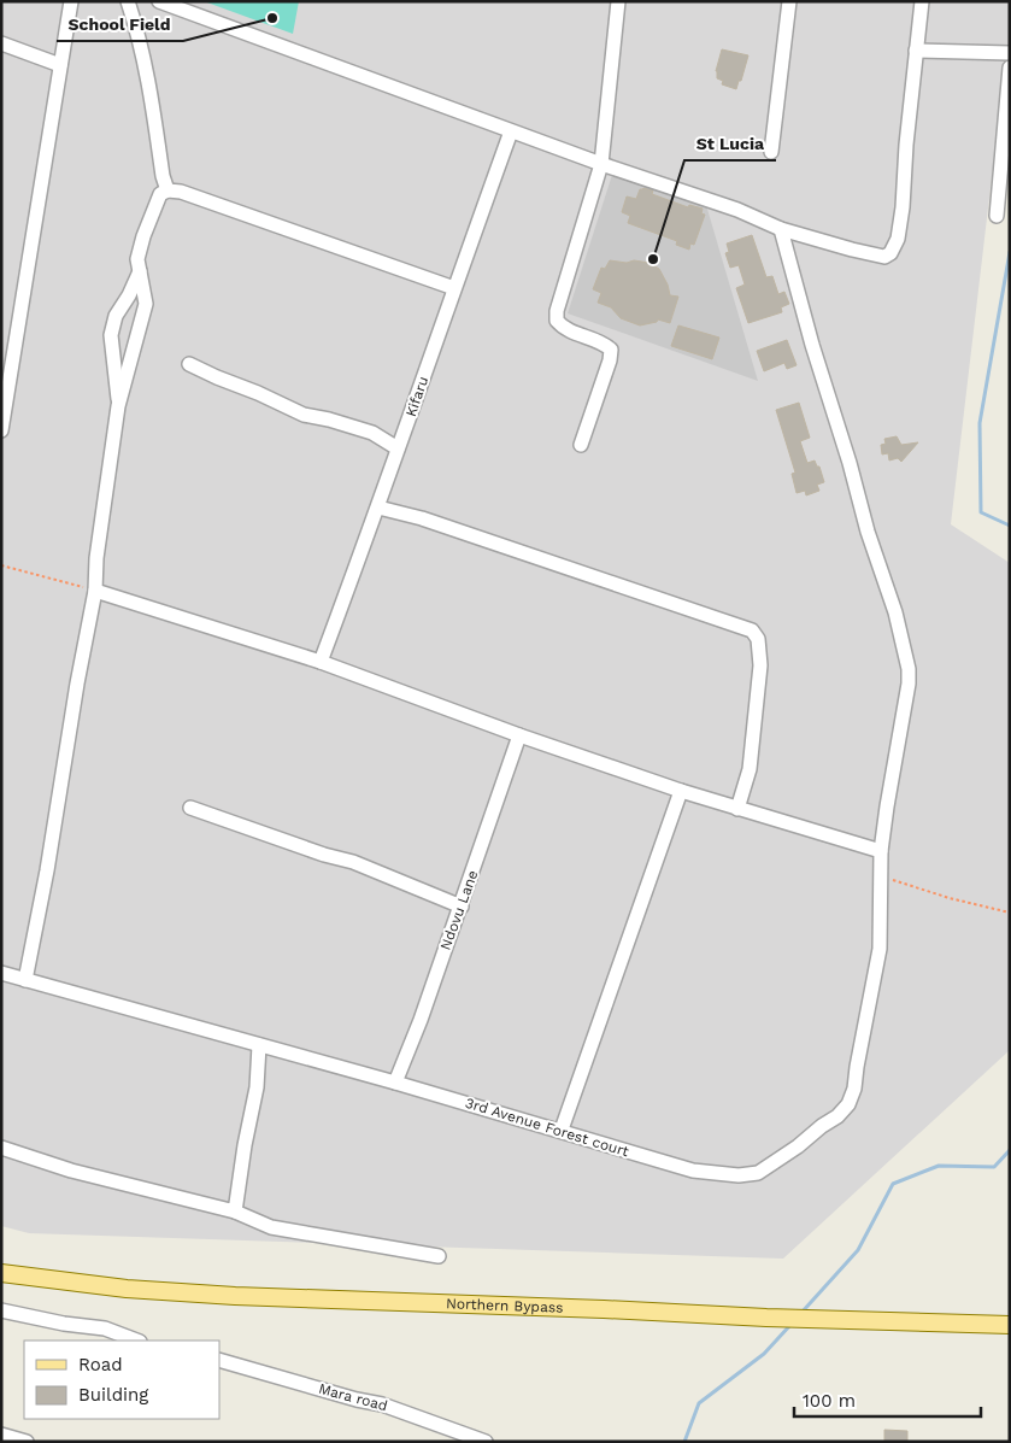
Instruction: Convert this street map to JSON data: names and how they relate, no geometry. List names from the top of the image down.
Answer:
{
  "streets": {
    "main road": ["Northern Bypass"],
    "street": [
      "Kifaru",
      "Ndovu Lane",
      "3rd Avenue Forest court",
      "Mara road"
    ]
  },
  "crossings": [
    ["Ndovu Lane", "3rd Avenue Forest court"]
  ],
  "places": ["School Field", "St Lucia"],
  "legend": ["Road", "Building"],
  "scale_bar": "100 m"
}
